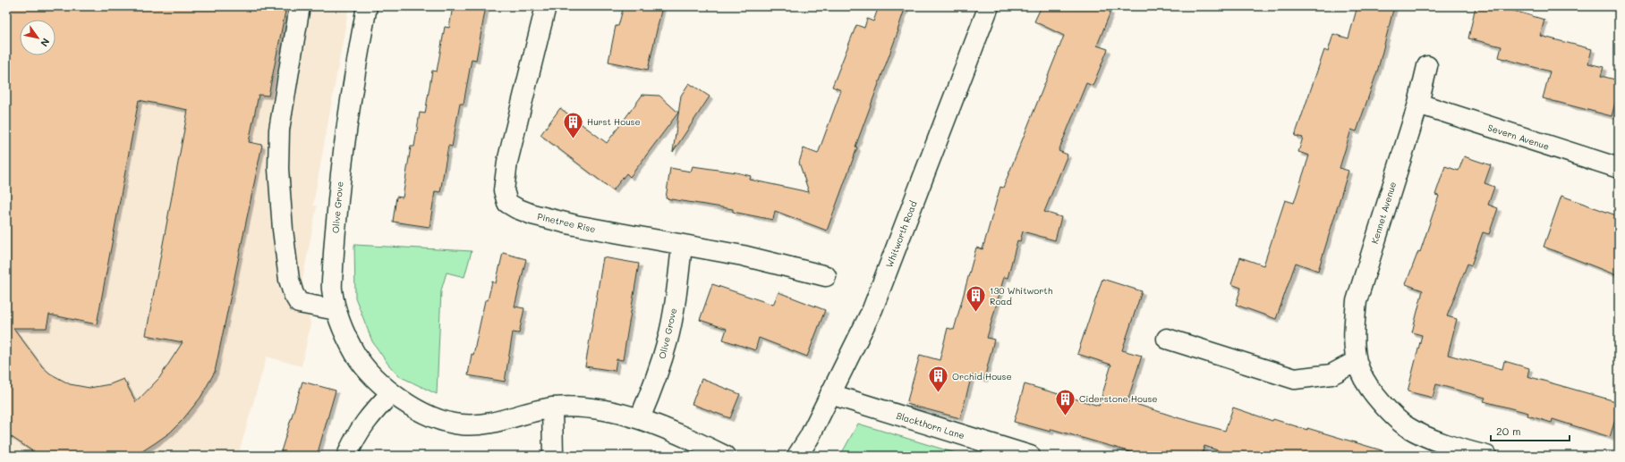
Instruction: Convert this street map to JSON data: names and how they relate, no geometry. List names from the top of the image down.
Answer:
{
  "streets": {
    "street": [
      "Severn Avenue",
      "Olive Grove",
      "Kennet Avenue",
      "Pinetree Rise",
      "Whitworth Road",
      "Blackthorn Lane"
    ]
  },
  "crossings": [
    ["Severn Avenue", "Kennet Avenue"],
    ["Olive Grove", "Pinetree Rise"],
    ["Whitworth Road", "Blackthorn Lane"]
  ],
  "places": {
    "building": [
      "Hurst House",
      "130 Whitworth Road",
      "Orchid House",
      "Ciderstone House"
    ]
  },
  "scale_bar": "20 m",
  "north": "bottom right"
}
